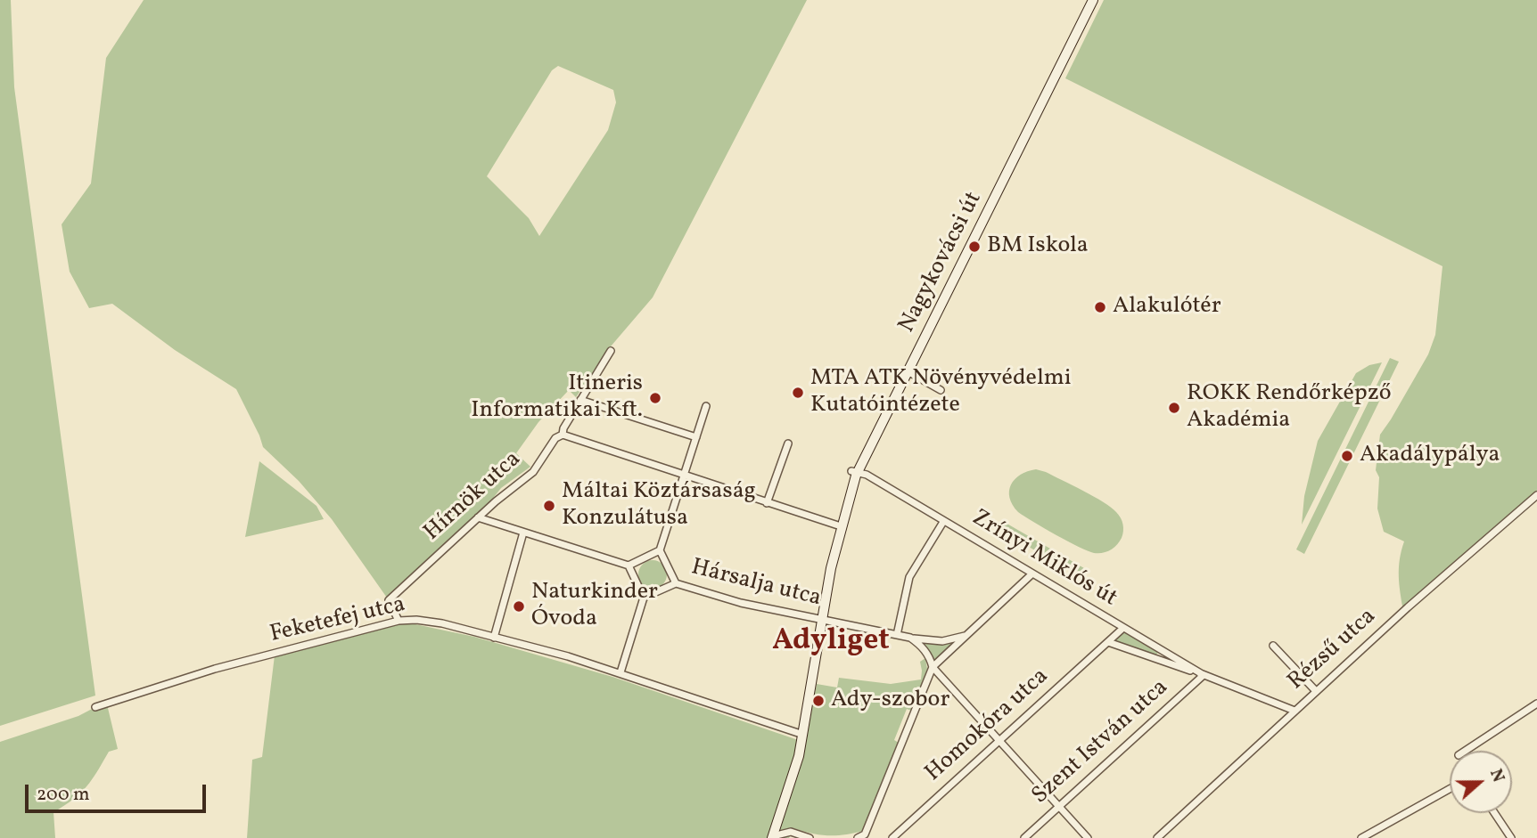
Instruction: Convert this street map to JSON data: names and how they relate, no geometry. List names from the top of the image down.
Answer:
{
  "streets": {
    "street": [
      "Nagykovácsi út",
      "Hírnök utca",
      "Zrínyi Miklós út",
      "Hársalja utca",
      "Feketefej utca",
      "Rézsű utca",
      "Homokóra utca",
      "Szent István utca"
    ]
  },
  "crossings": [
    ["Nagykovácsi út", "Zrínyi Miklós út"],
    ["Nagykovácsi út", "Hársalja utca"],
    ["Nagykovácsi út", "Feketefej utca"],
    ["Hírnök utca", "Feketefej utca"],
    ["Zrínyi Miklós út", "Rézsű utca"],
    ["Zrínyi Miklós út", "Homokóra utca"],
    ["Zrínyi Miklós út", "Szent István utca"]
  ],
  "districts": ["Adyliget"],
  "places": [
    "BM Iskola",
    "Alakulótér",
    "MTA ATK Növényvédelmi Kutatóintézete",
    "Itineris Informatikai Kft.",
    "ROKK Rendőrképző Akadémia",
    "Akadálypálya",
    "Máltai Köztársaság Konzulátusa",
    "Naturkinder Óvoda",
    "Ady-szobor"
  ],
  "scale_bar": "200 m",
  "north": "right"
}
